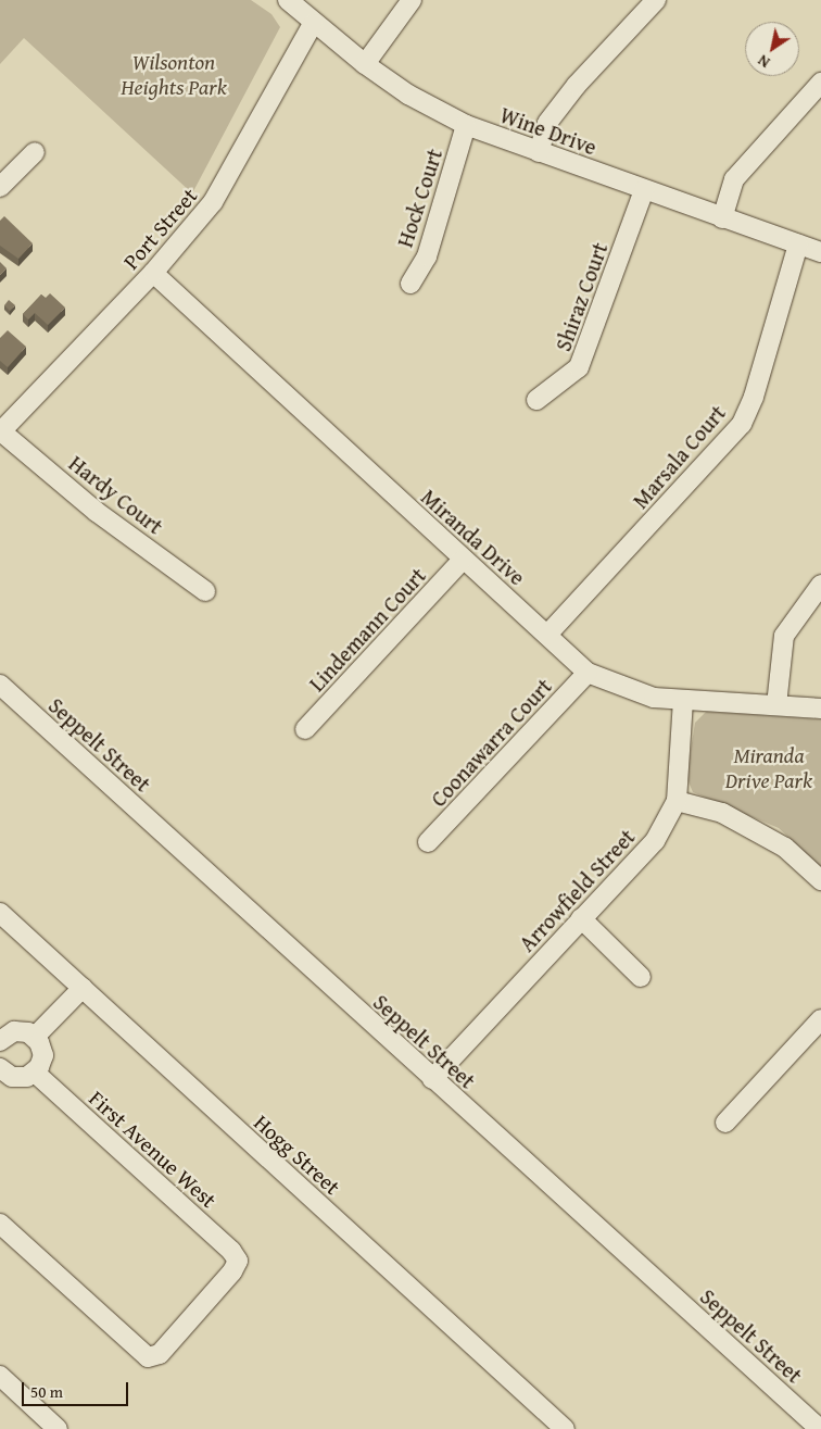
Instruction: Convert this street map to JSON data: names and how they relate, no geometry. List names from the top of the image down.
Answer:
{
  "streets": {
    "street": [
      "Wine Drive",
      "Hock Court",
      "Port Street",
      "Shiraz Court",
      "Marsala Court",
      "Hardy Court",
      "Miranda Drive",
      "Lindemann Court",
      "Coonawarra Court",
      "Seppelt Street",
      "Arrowfield Street",
      "First Avenue West",
      "Hogg Street"
    ]
  },
  "crossings": [
    ["Wine Drive", "Hock Court"],
    ["Wine Drive", "Port Street"],
    ["Wine Drive", "Shiraz Court"],
    ["Wine Drive", "Marsala Court"],
    ["Port Street", "Hardy Court"],
    ["Port Street", "Miranda Drive"],
    ["Marsala Court", "Miranda Drive"],
    ["Miranda Drive", "Lindemann Court"],
    ["Miranda Drive", "Coonawarra Court"],
    ["Miranda Drive", "Arrowfield Street"],
    ["Seppelt Street", "Arrowfield Street"]
  ],
  "parks": ["Wilsonton Heights Park", "Miranda Drive Park"],
  "scale_bar": "50 m",
  "north": "bottom left"
}
